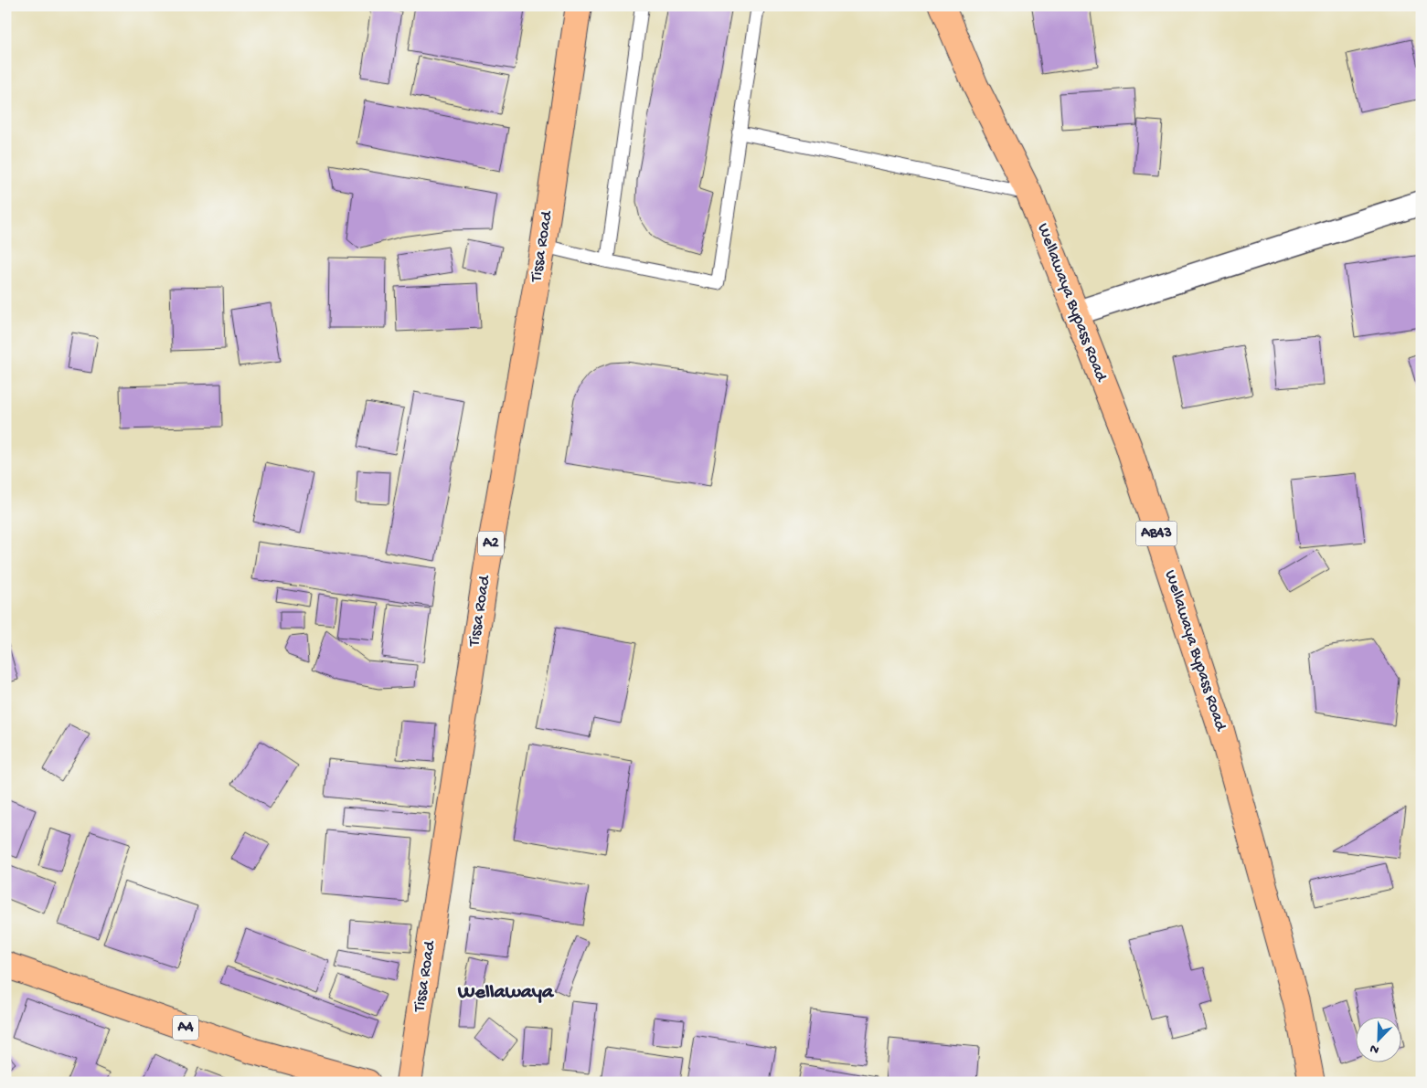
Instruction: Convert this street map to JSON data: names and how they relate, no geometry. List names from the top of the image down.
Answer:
{
  "streets": {
    "main road": [
      "Tissa Road",
      "Wellawaya Bypass Road",
      "AB43",
      "A2",
      "A4"
    ]
  },
  "districts": ["Wellawaya"],
  "north": "bottom left"
}
